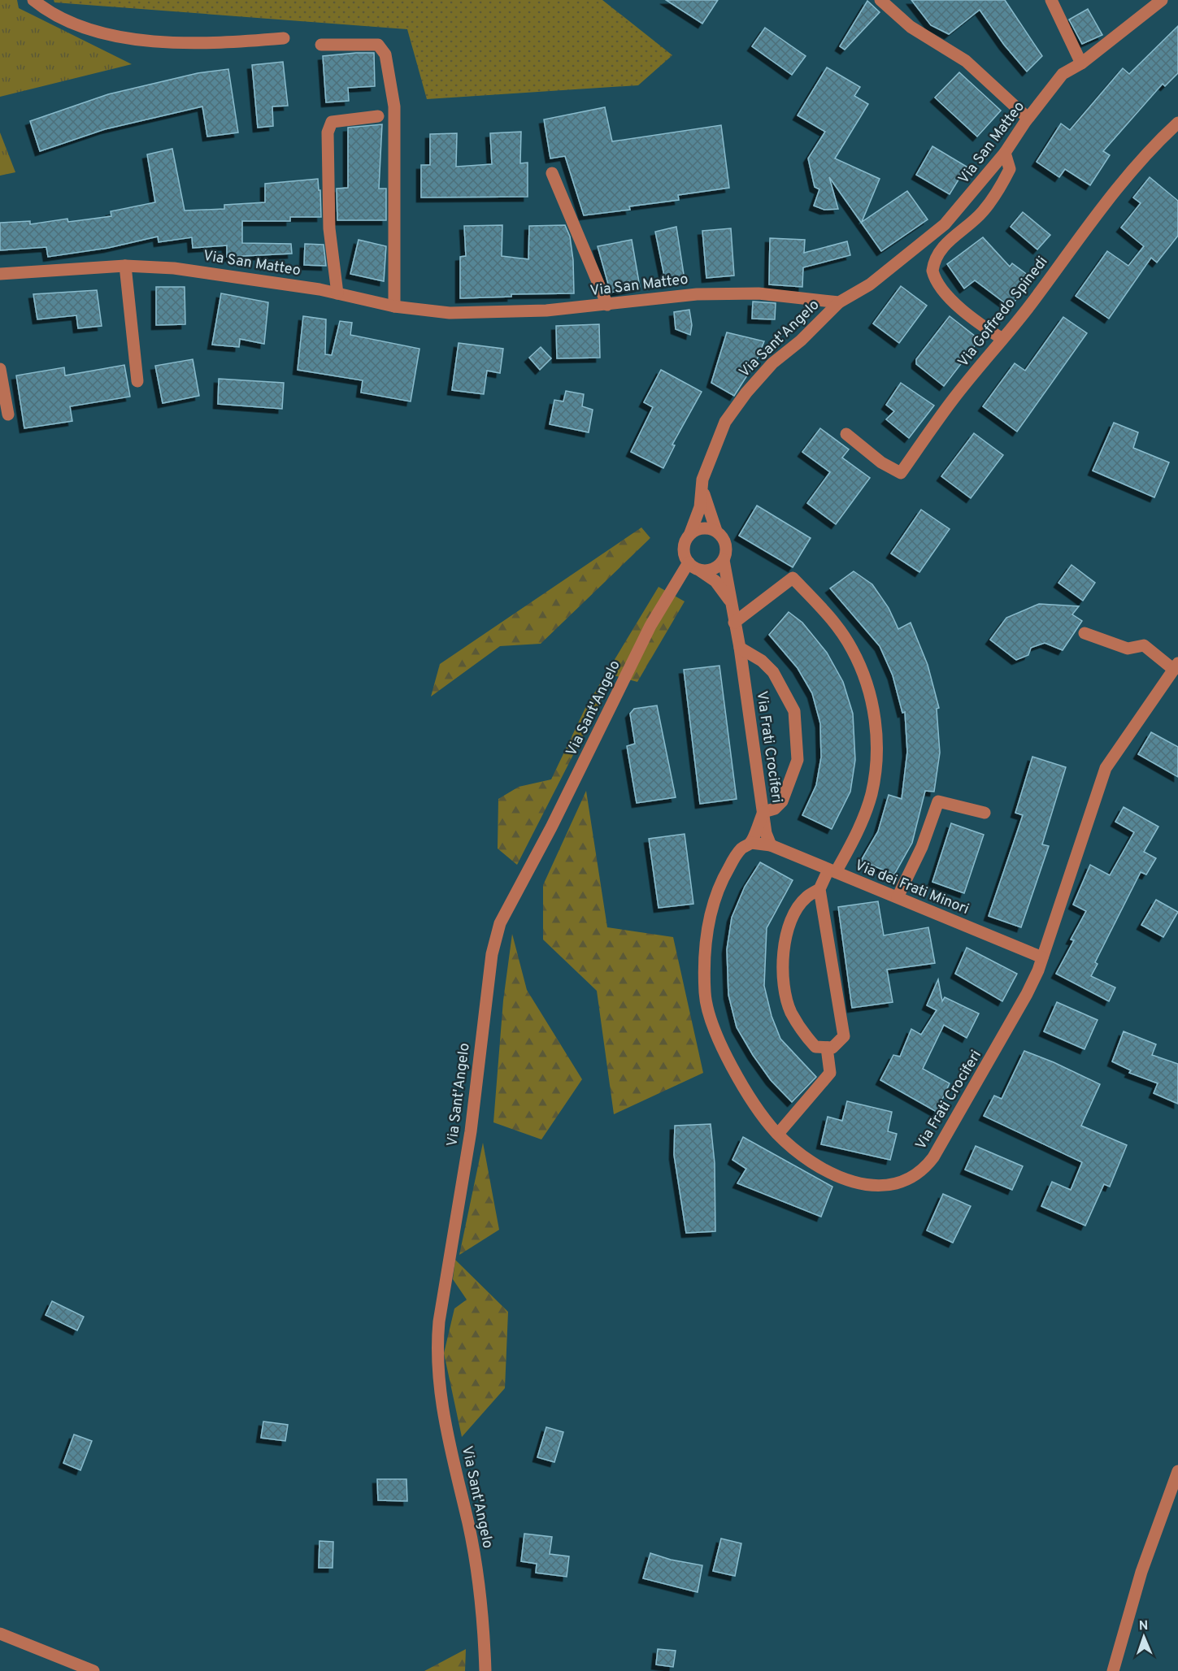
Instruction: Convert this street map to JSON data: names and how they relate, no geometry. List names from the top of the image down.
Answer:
{
  "streets": {
    "street": [
      "Via San Matteo",
      "Via Goffredo Spinedi",
      "Via Sant'Angelo",
      "Via Frati Crociferi",
      "Via dei Frati Minori"
    ]
  },
  "crossings": [
    ["Via San Matteo", "Via Sant'Angelo"],
    ["Via Sant'Angelo", "Via Frati Crociferi"],
    ["Via Frati Crociferi", "Via dei Frati Minori"]
  ],
  "north": "top"
}
